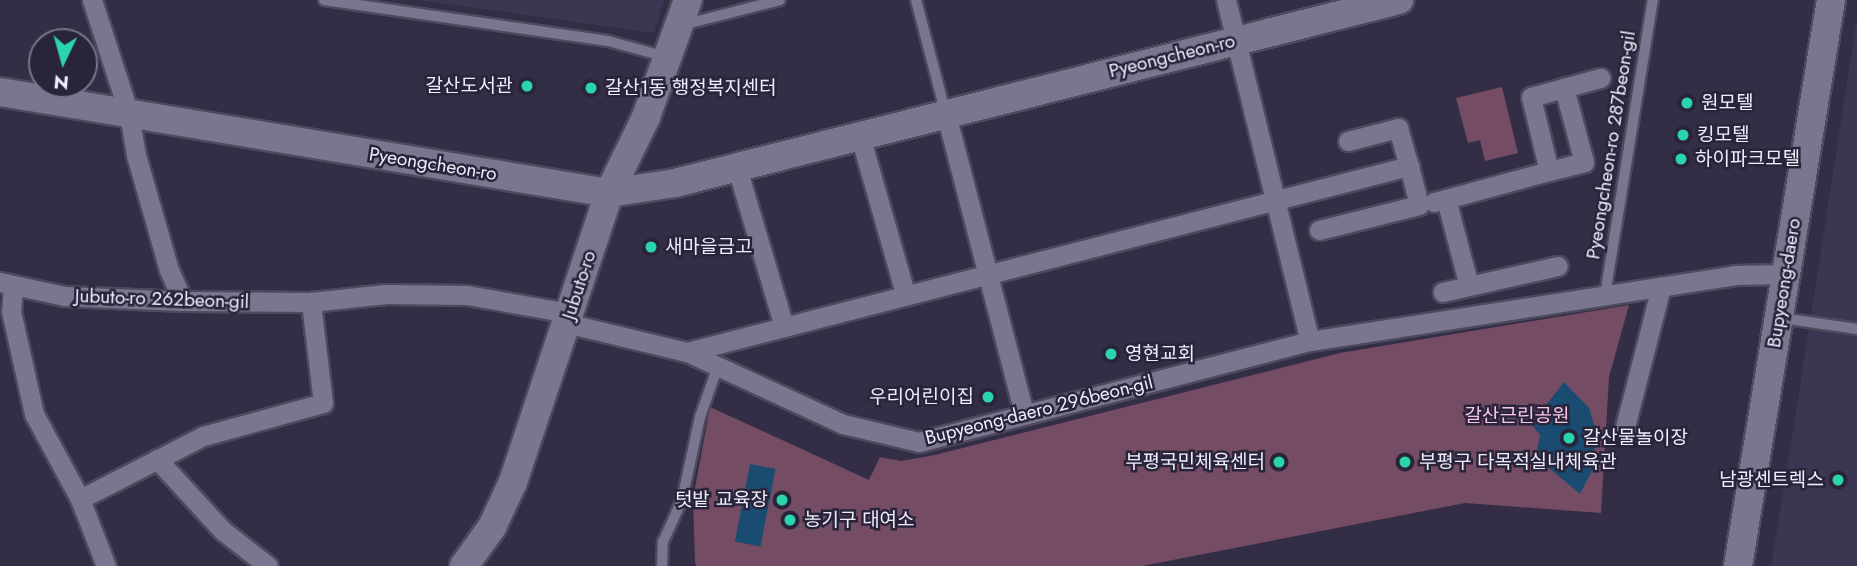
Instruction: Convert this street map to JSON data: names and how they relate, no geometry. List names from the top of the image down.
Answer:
{
  "streets": {
    "main road": ["Pyeongcheon-ro", "Bupyeong-daero", "Jubuto-ro"],
    "street": ["Jubuto-ro 262beon-gil", "Bupyeong-daero 296beon-gil"],
    "lane": ["Pyeongcheon-ro 287beon-gil"]
  },
  "crossings": [
    ["Pyeongcheon-ro", "Jubuto-ro"],
    ["Pyeongcheon-ro 287beon-gil", "Bupyeong-daero 296beon-gil"],
    ["Bupyeong-daero", "Bupyeong-daero 296beon-gil"],
    ["Jubuto-ro", "Jubuto-ro 262beon-gil"],
    ["Jubuto-ro", "Bupyeong-daero 296beon-gil"],
    ["Jubuto-ro 262beon-gil", "Bupyeong-daero 296beon-gil"]
  ],
  "parks": ["갈산근린공원"],
  "places": [
    "갈산도서관",
    "갈산1동 행정복지센터",
    "원모텔",
    "킹모텔",
    "하이파크모텔",
    "새마을금고",
    "영현교회",
    "우리어린이집",
    "갈산물놀이장",
    "부평국민체육센터",
    "부평구 다목적실내체육관",
    "남광센트렉스",
    "텃밭 교육장",
    "농기구 대여소"
  ],
  "north": "bottom"
}
